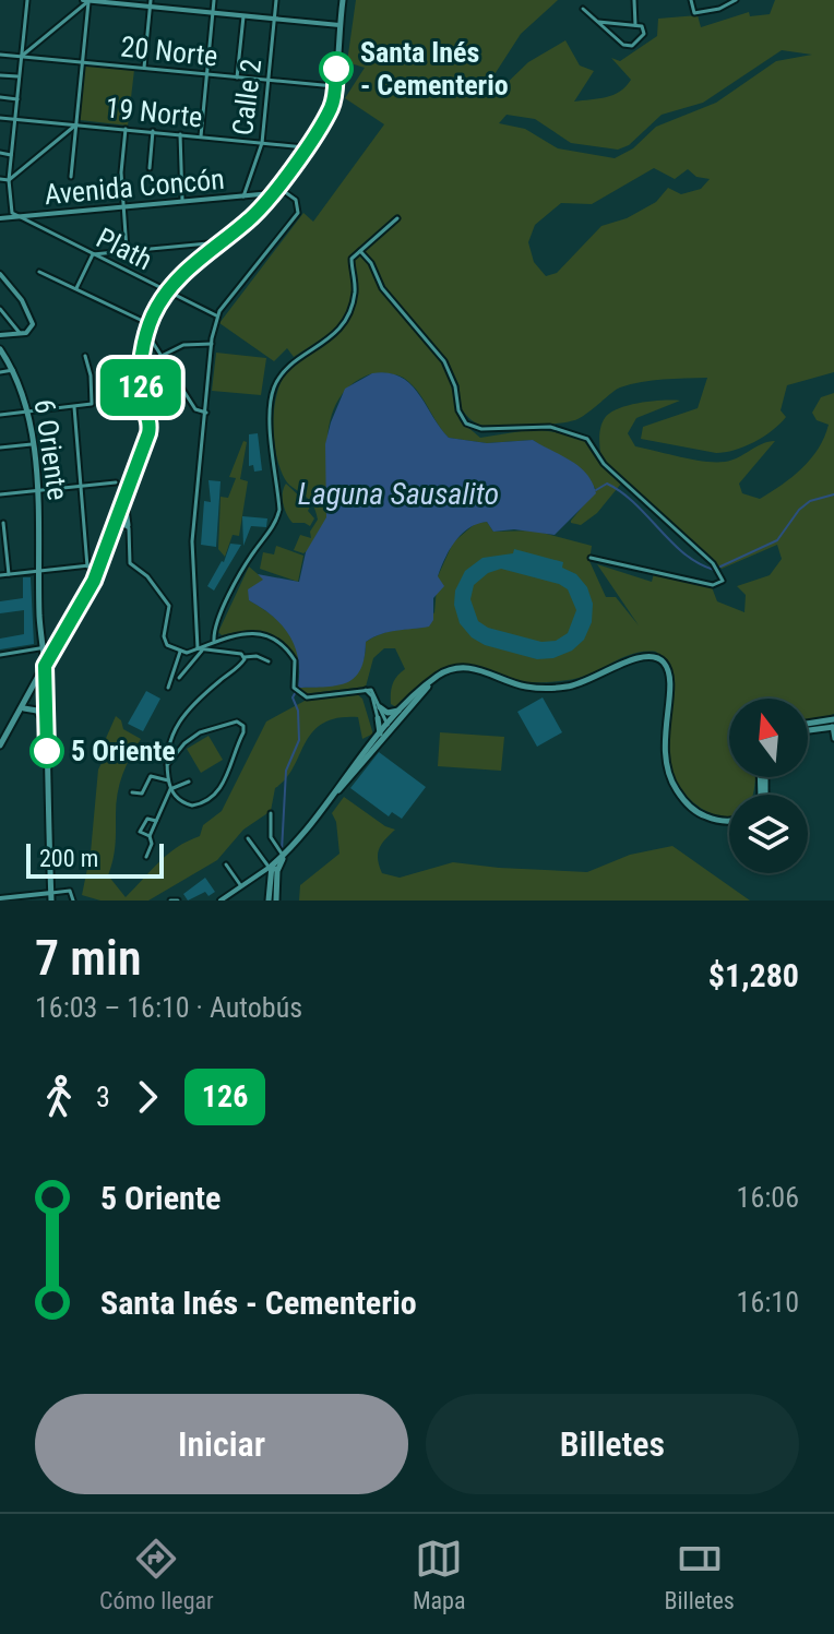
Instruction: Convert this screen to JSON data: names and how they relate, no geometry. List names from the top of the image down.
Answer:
{
  "streets": {
    "main road": ["6 Oriente"],
    "street": [
      "20 Norte",
      "Calle 2",
      "19 Norte",
      "Avenida Concón",
      "Plath"
    ]
  },
  "crossings": [
    ["20 Norte", "Calle 2"],
    ["Calle 2", "19 Norte"],
    ["Calle 2", "Avenida Concón"],
    ["Avenida Concón", "Plath"]
  ],
  "water": ["Laguna Sausalito"],
  "places": ["Santa Inés - Cementerio", "5 Oriente"],
  "lines": ["bus line 126"],
  "scale_bar": "200 m",
  "north": "top",
  "page": {
    "on_map": "126",
    "scale": "200 m",
    "heading": ["7 min", "16:03 – 16:10 · Autobús", "$1,280"],
    "legs": ["3", "126"],
    "list": [
      {
        "name": "5 Oriente",
        "value": "16:06"
      },
      {
        "name": "Santa Inés - Cementerio",
        "value": "16:10"
      }
    ],
    "buttons": ["Iniciar", "Billetes"],
    "tabs": ["Cómo llegar", "Mapa", "Billetes"]
  }
}
